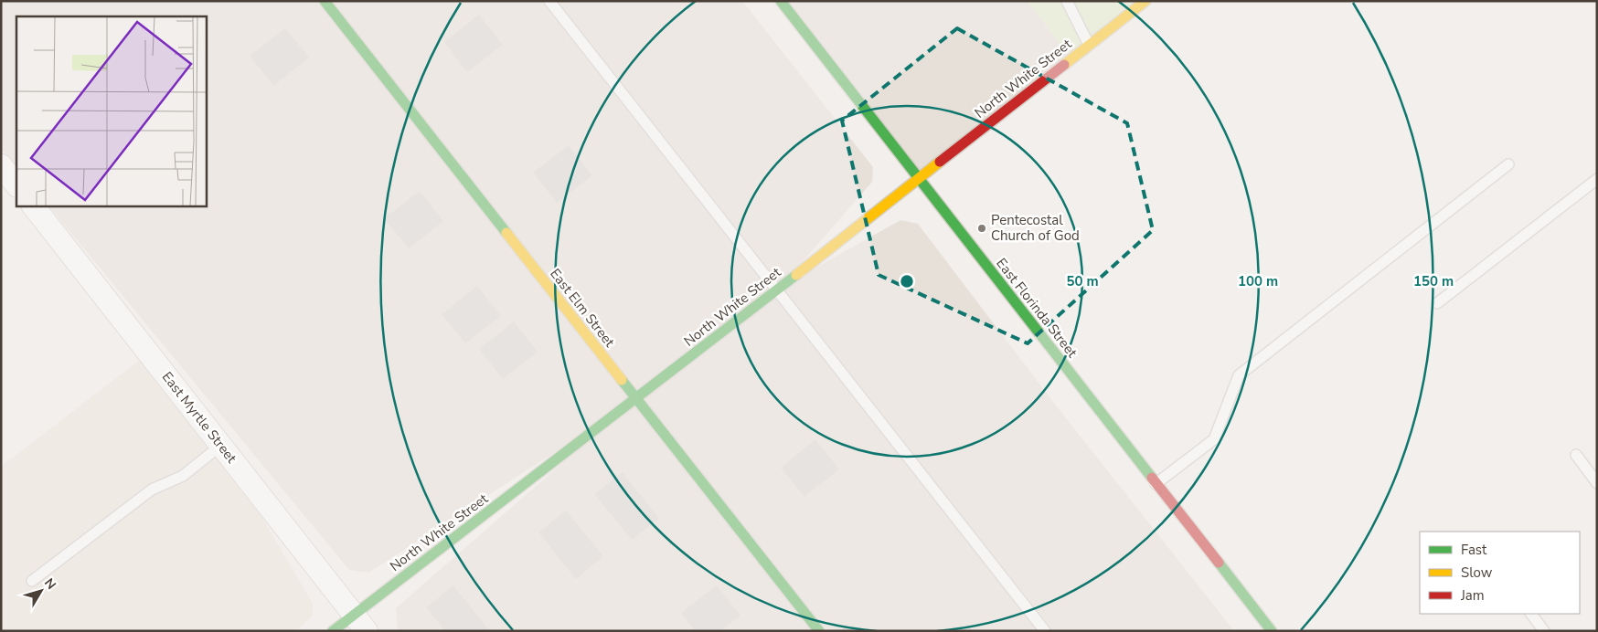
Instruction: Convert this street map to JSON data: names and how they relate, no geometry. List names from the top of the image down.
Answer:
{
  "streets": {
    "street": [
      "North White Street",
      "East Elm Street",
      "East Florinda Street",
      "East Myrtle Street"
    ]
  },
  "crossings": [
    ["North White Street", "East Elm Street"],
    ["North White Street", "East Florinda Street"],
    ["North White Street", "East Myrtle Street"]
  ],
  "places": ["Pentecostal Church of God"],
  "legend": ["Fast", "Slow", "Jam"],
  "north": "top right",
  "rings": ["50 m", "100 m", "150 m"]
}
